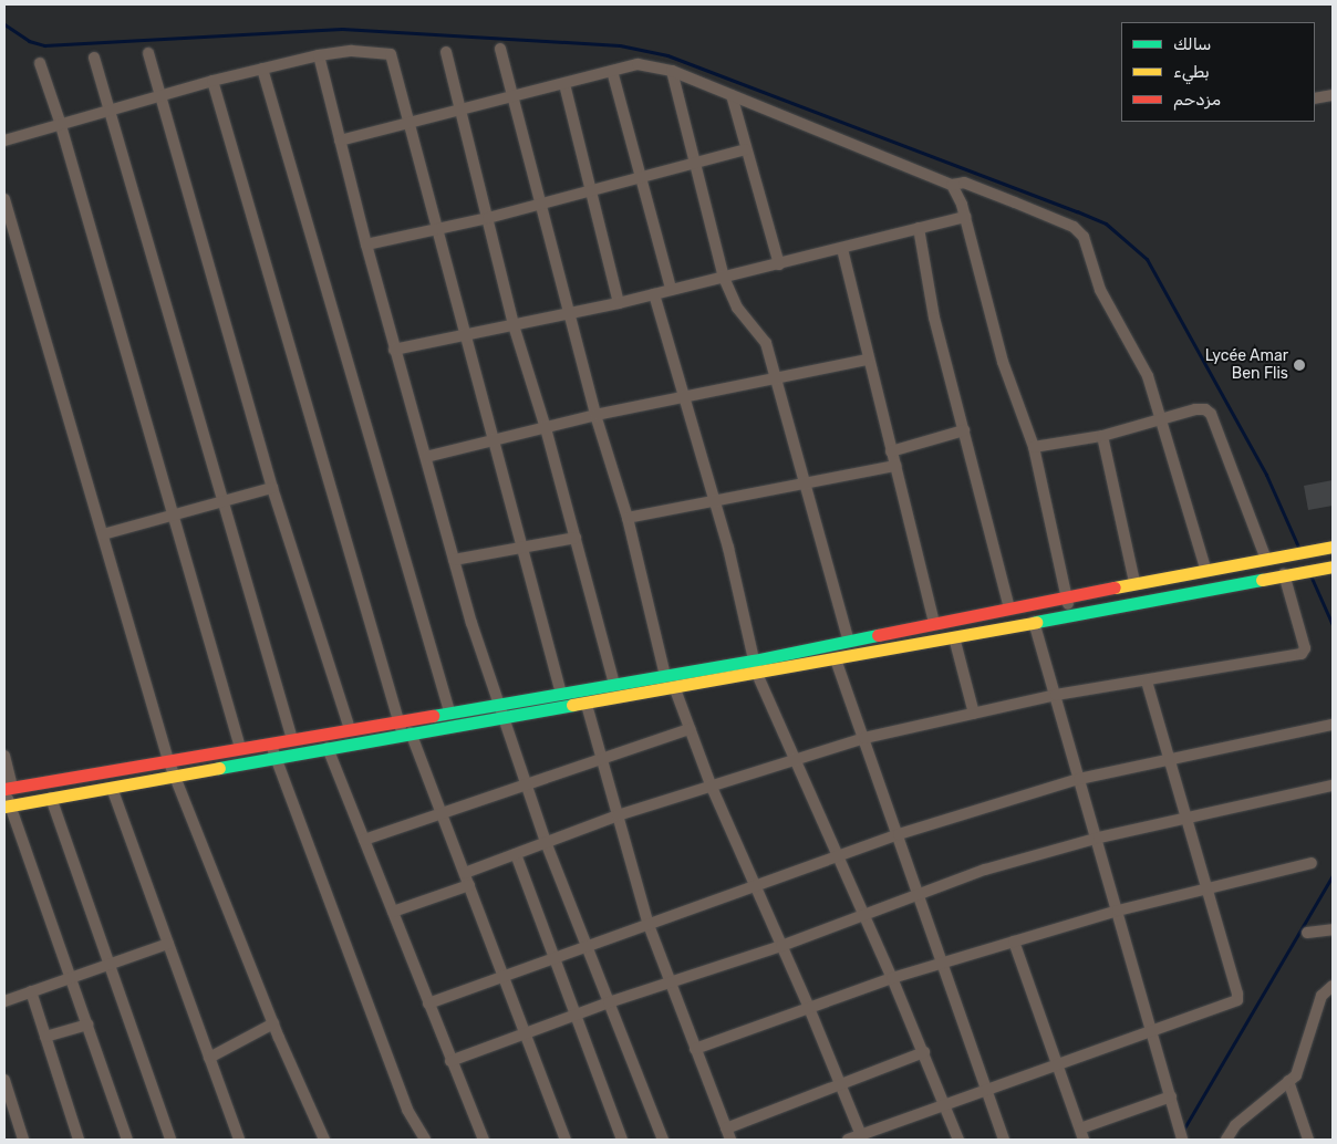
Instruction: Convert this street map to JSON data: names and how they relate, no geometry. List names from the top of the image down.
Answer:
{
  "places": ["Lycée Amar Ben Flis"],
  "legend": ["سالك", "بطيء", "مزدحم"]
}
